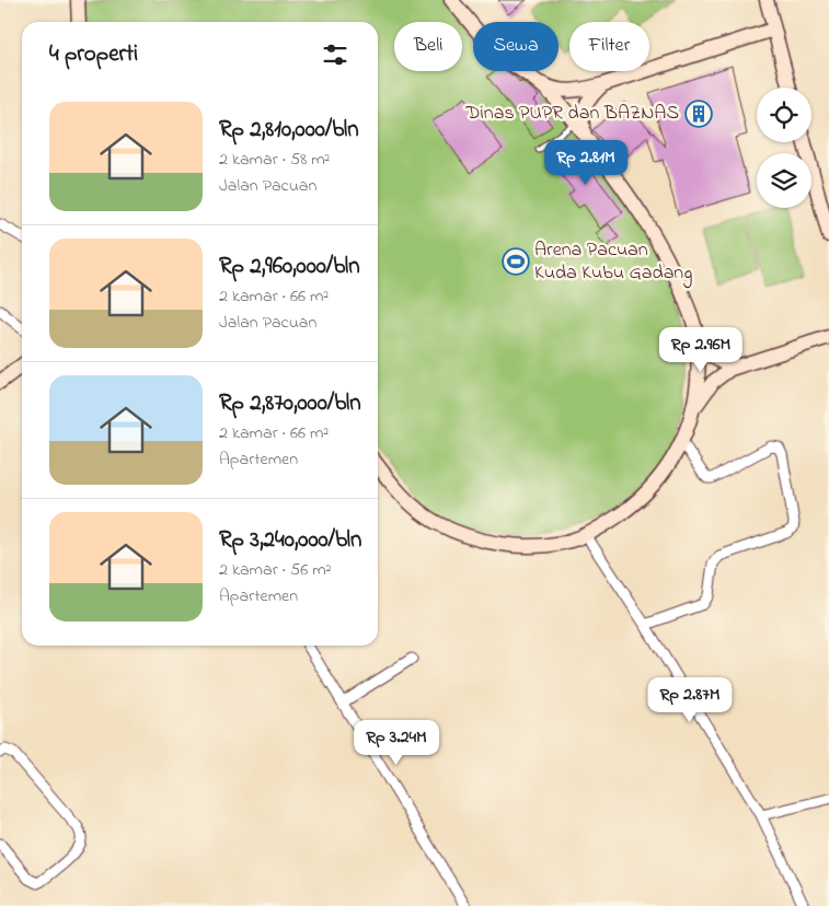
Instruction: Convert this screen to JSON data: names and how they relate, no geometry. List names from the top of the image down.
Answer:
{
  "places": {
    "building": ["Dinas PUPR dan BAZNAS"],
    "sports": ["Arena Pacuan Kuda Kubu Gadang"]
  },
  "page": {
    "chip": ["Beli", "Sewa", "Filter"],
    "heading": "4 properti",
    "list": [
      {
        "name": "Rp 2,810,000/bln",
        "note": "2 kamar · 58 m² · Jalan Pacuan"
      },
      {
        "name": "Rp 2,960,000/bln",
        "note": "2 kamar · 66 m² · Jalan Pacuan"
      },
      {
        "name": "Rp 2,870,000/bln",
        "note": "2 kamar · 66 m² · Apartemen"
      },
      {
        "name": "Rp 3,240,000/bln",
        "note": "2 kamar · 56 m² · Apartemen"
      }
    ],
    "price": [
      "Rp 2.81M",
      "Rp 2.96M",
      "Rp 2.87M",
      "Rp 3.24M"
    ]
  }
}
